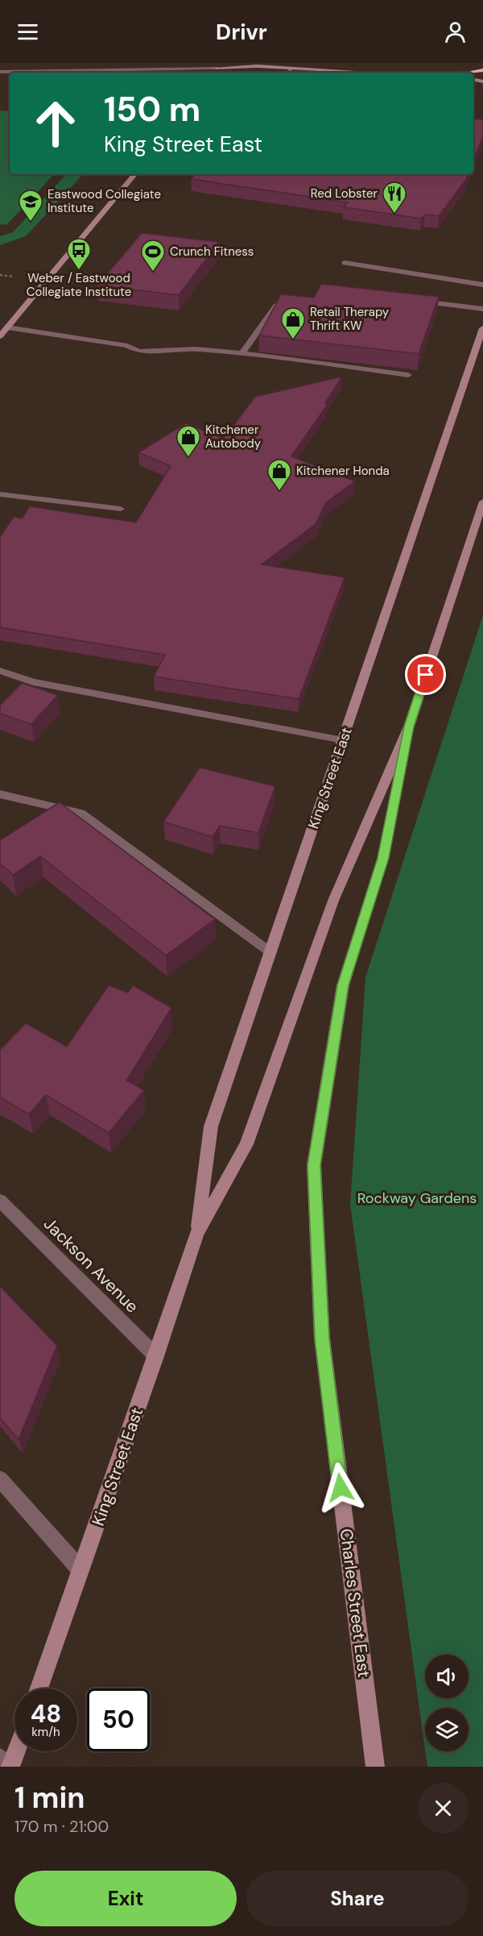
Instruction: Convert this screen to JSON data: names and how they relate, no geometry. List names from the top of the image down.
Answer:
{
  "streets": {
    "main road": ["King Street East", "Charles Street East"],
    "street": ["Jackson Avenue"]
  },
  "crossings": [
    ["King Street East", "Jackson Avenue"],
    ["King Street East", "Charles Street East"]
  ],
  "parks": ["Rockway Gardens"],
  "places": {
    "restaurant": ["Red Lobster"],
    "school or university": ["Eastwood Collegiate Institute"],
    "bus stop": ["Weber / Eastwood Collegiate Institute"],
    "sports": ["Crunch Fitness"],
    "shop": ["Retail Therapy Thrift KW", "Kitchener Autobody", "Kitchener Honda"]
  },
  "page": {
    "header": "Drivr",
    "turn": ["150 m", "King Street East"],
    "speed": "48 km/h",
    "limit": "50",
    "heading": ["1 min", "170 m · 21:00"],
    "buttons": ["Exit", "Share"]
  }
}
